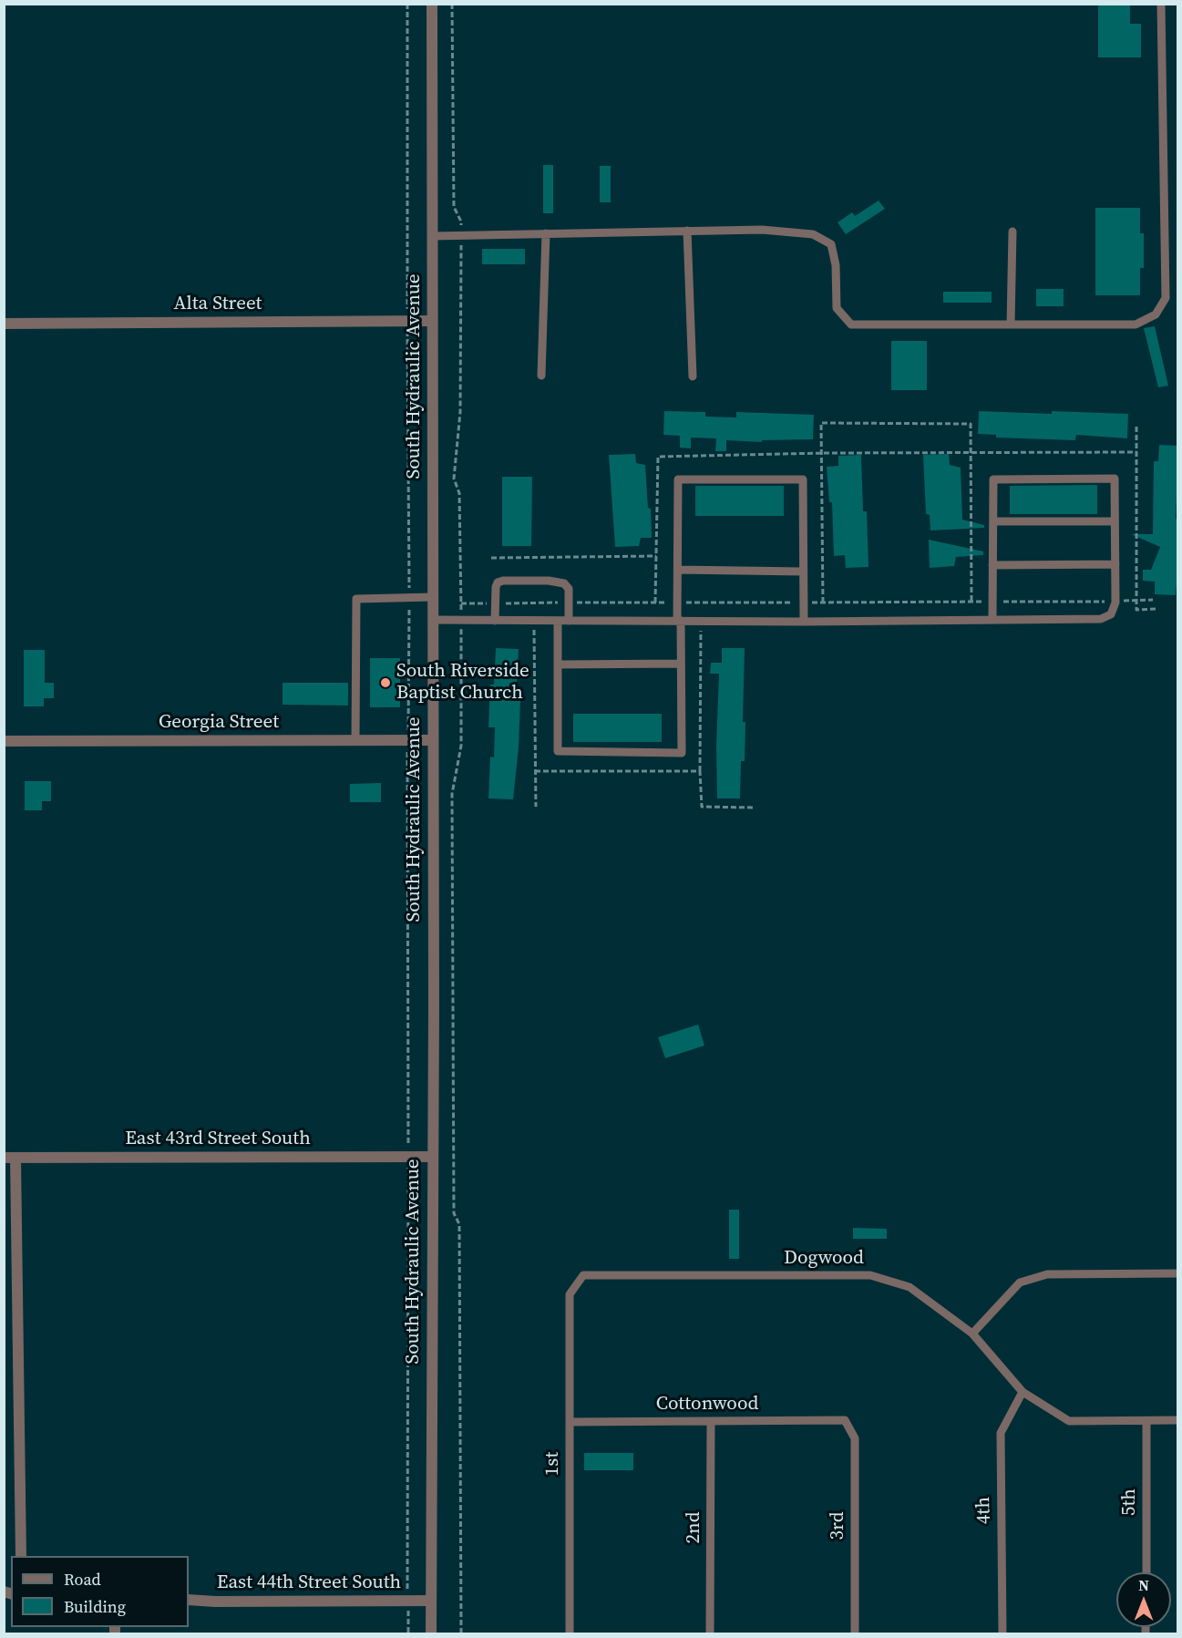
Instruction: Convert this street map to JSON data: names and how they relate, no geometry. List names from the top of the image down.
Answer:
{
  "streets": {
    "street": [
      "Alta Street",
      "South Hydraulic Avenue",
      "Georgia Street",
      "East 43rd Street South",
      "East 44th Street South"
    ],
    "lane": [
      "Dogwood",
      "Cottonwood",
      "1st",
      "5th",
      "4th",
      "3rd",
      "2nd"
    ]
  },
  "crossings": [
    ["Alta Street", "South Hydraulic Avenue"],
    ["South Hydraulic Avenue", "Georgia Street"],
    ["South Hydraulic Avenue", "East 43rd Street South"],
    ["South Hydraulic Avenue", "East 44th Street South"],
    ["Dogwood", "1st"],
    ["Cottonwood", "1st"],
    ["Cottonwood", "3rd"],
    ["Cottonwood", "2nd"]
  ],
  "places": ["South Riverside Baptist Church"],
  "legend": ["Road", "Building"],
  "north": "top"
}
